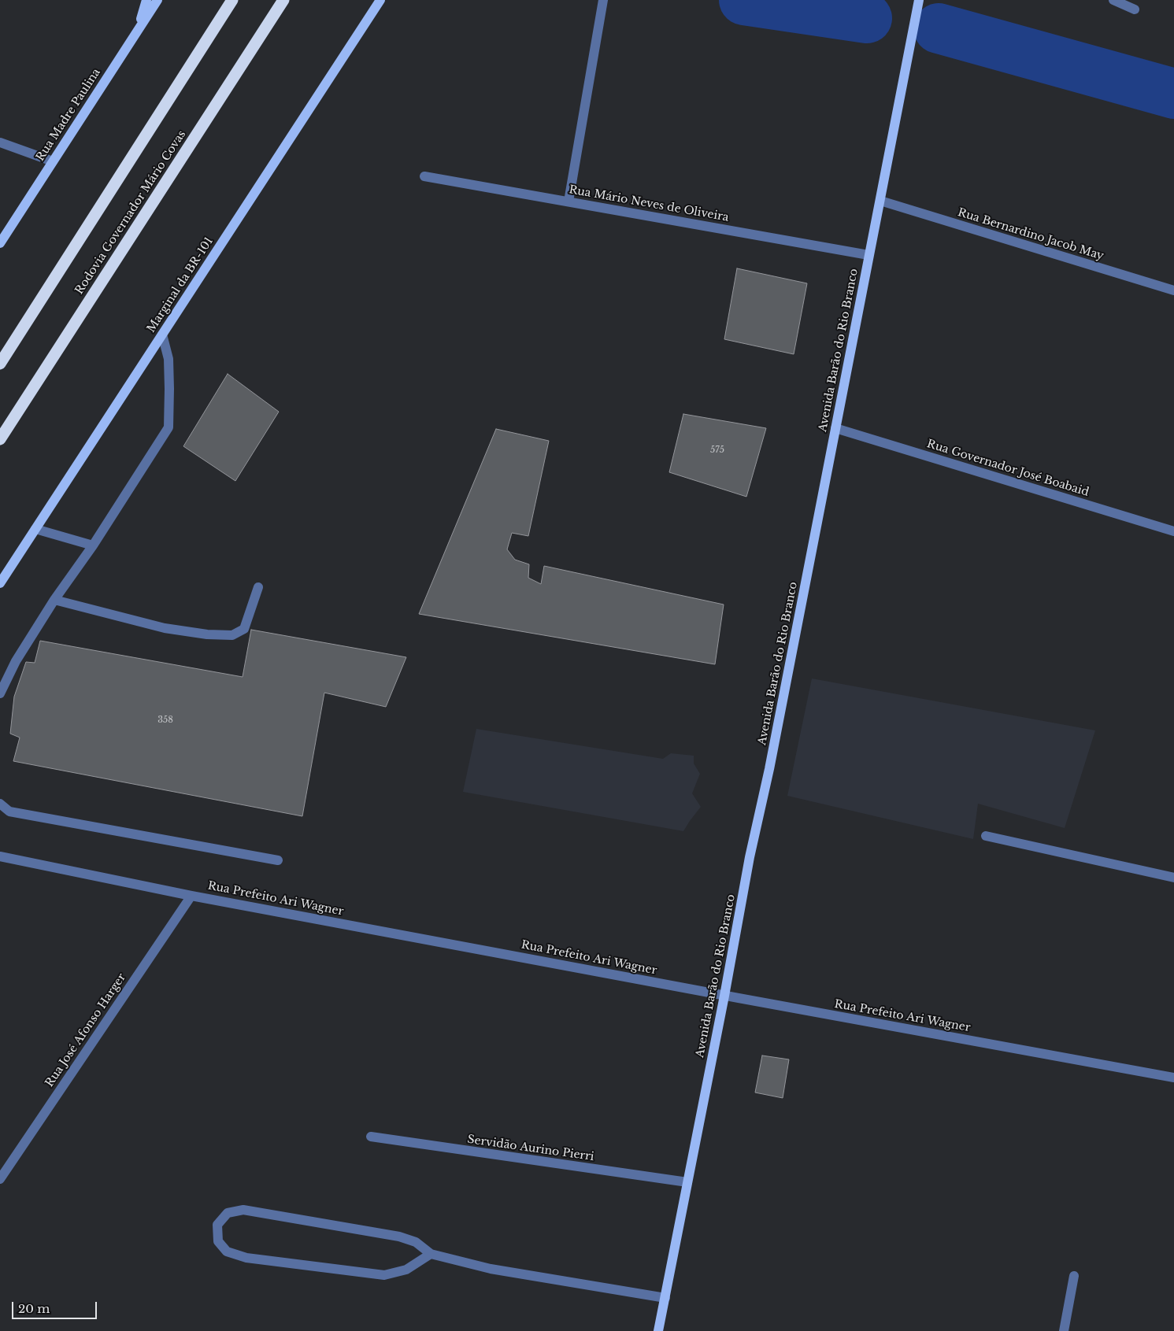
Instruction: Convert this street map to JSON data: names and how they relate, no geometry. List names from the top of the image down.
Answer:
{
  "streets": {
    "highway": ["Rodovia Governador Mário Covas"],
    "main road": ["Rua Madre Paulina", "Marginal da BR-101", "Avenida Barão do Rio Branco"],
    "street": [
      "Rua Mário Neves de Oliveira",
      "Rua Bernardino Jacob May",
      "Rua Governador José Boabaid",
      "Rua Prefeito Ari Wagner",
      "Rua José Afonso Harger",
      "Servidão Aurino Pierri"
    ]
  },
  "crossings": [
    ["Rua Mário Neves de Oliveira", "Avenida Barão do Rio Branco"],
    ["Rua Bernardino Jacob May", "Avenida Barão do Rio Branco"],
    ["Avenida Barão do Rio Branco", "Rua Governador José Boabaid"],
    ["Avenida Barão do Rio Branco", "Rua Prefeito Ari Wagner"],
    ["Avenida Barão do Rio Branco", "Servidão Aurino Pierri"],
    ["Rua Prefeito Ari Wagner", "Rua José Afonso Harger"]
  ],
  "house_numbers": ["575", "358"],
  "scale_bar": "20 m"
}
